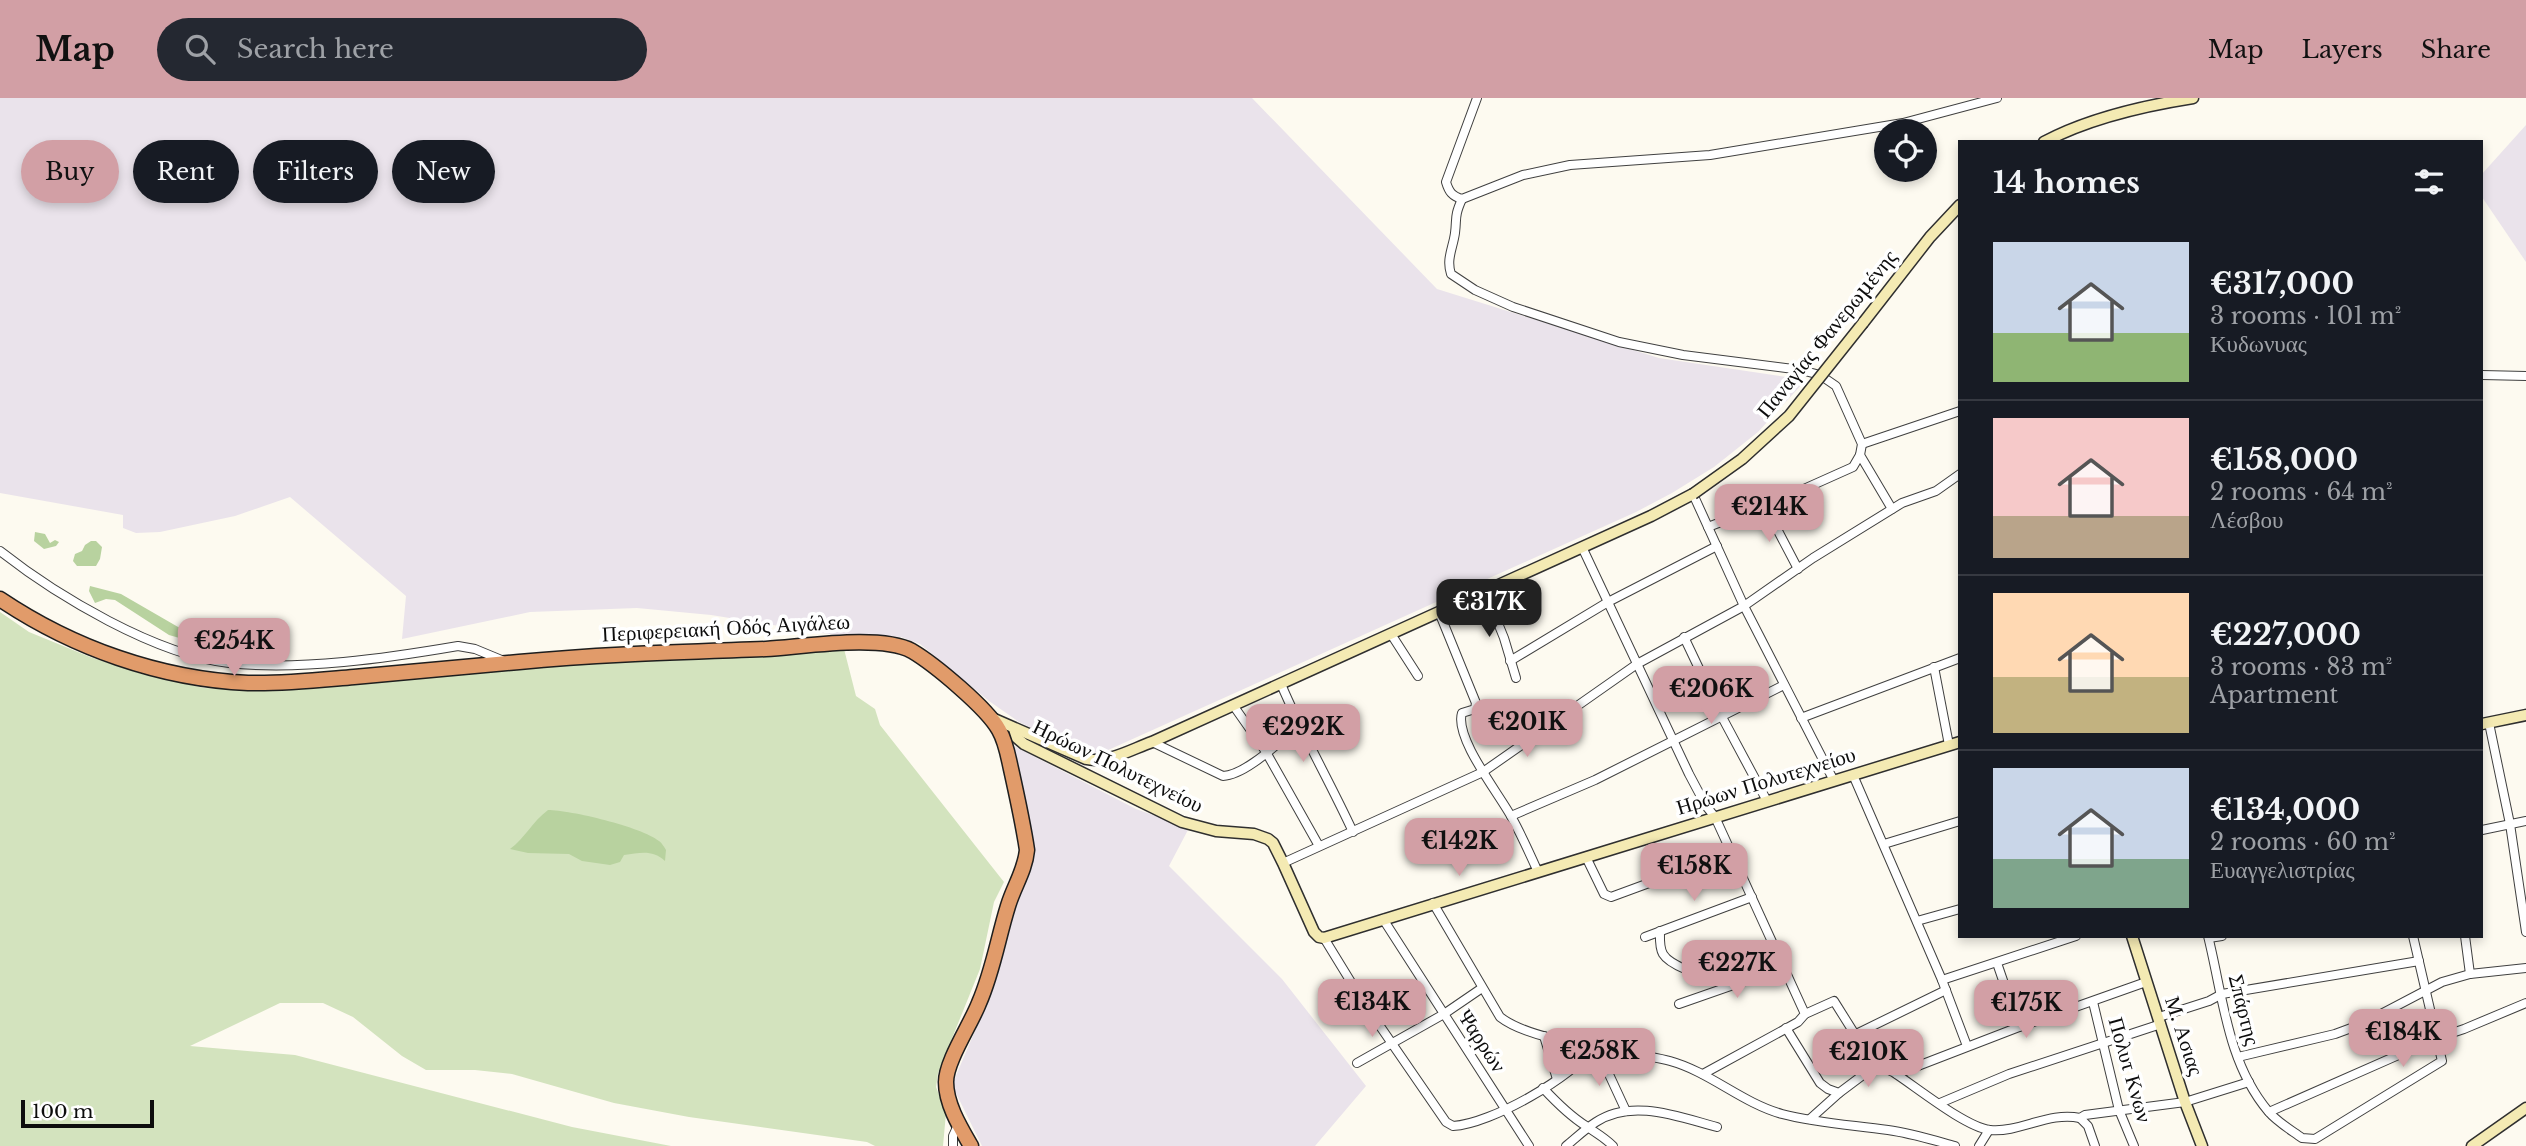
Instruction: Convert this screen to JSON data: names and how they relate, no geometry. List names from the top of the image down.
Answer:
{
  "streets": {
    "highway": ["Περιφερειακή Οδός Αιγάλεω"],
    "street": [
      "Παναγίας Φανερωμένης",
      "Ηρώων Πολυτεχνείου",
      "Σπάρτης",
      "Μ. Ασιας",
      "Ψαρρών",
      "Πολυτ Κνων"
    ]
  },
  "crossings": [
    ["Παναγίας Φανερωμένης", "Περιφερειακή Οδός Αιγάλεω"],
    ["Παναγίας Φανερωμένης", "Ηρώων Πολυτεχνείου"],
    ["Ηρώων Πολυτεχνείου", "Ψαρρών"]
  ],
  "scale_bar": "100 m",
  "page": {
    "header": "Map",
    "search": "Search here",
    "nav": ["Map", "Layers", "Share"],
    "chip": [
      "Buy",
      "Rent",
      "Filters",
      "New"
    ],
    "heading": "14 homes",
    "list": [
      {
        "name": "€317,000",
        "note": "3 rooms · 101 m² · Κυδωνυας"
      },
      {
        "name": "€158,000",
        "note": "2 rooms · 64 m² · Λέσβου"
      },
      {
        "name": "€227,000",
        "note": "3 rooms · 83 m² · Apartment"
      },
      {
        "name": "€134,000",
        "note": "2 rooms · 60 m² · Ευαγγελιστρίας"
      }
    ],
    "price": [
      "€214K",
      "€317K",
      "€254K",
      "€206K",
      "€201K",
      "€292K",
      "€142K",
      "€158K",
      "€227K",
      "€134K",
      "€175K",
      "€184K",
      "€258K",
      "€210K"
    ],
    "scale": "100 m"
  }
}
